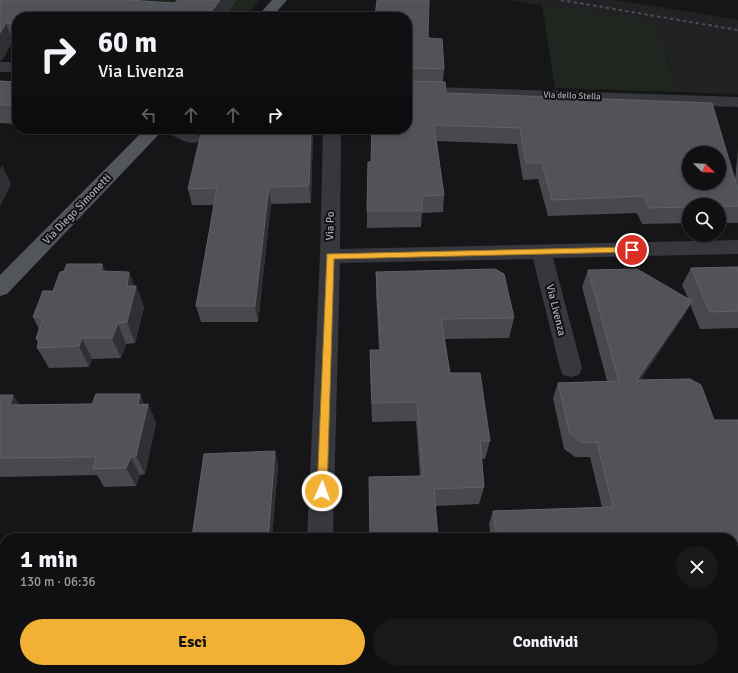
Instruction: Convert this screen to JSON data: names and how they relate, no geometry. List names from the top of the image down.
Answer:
{
  "streets": {
    "main road": ["Via Diego Simonetti"],
    "street": ["Via dello Stella", "Via Po", "Via Livenza"]
  },
  "north": "bottom right",
  "page": {
    "turn": ["60 m", "Via Livenza"],
    "heading": ["1 min", "130 m · 06:36"],
    "buttons": ["Esci", "Condividi"]
  }
}
